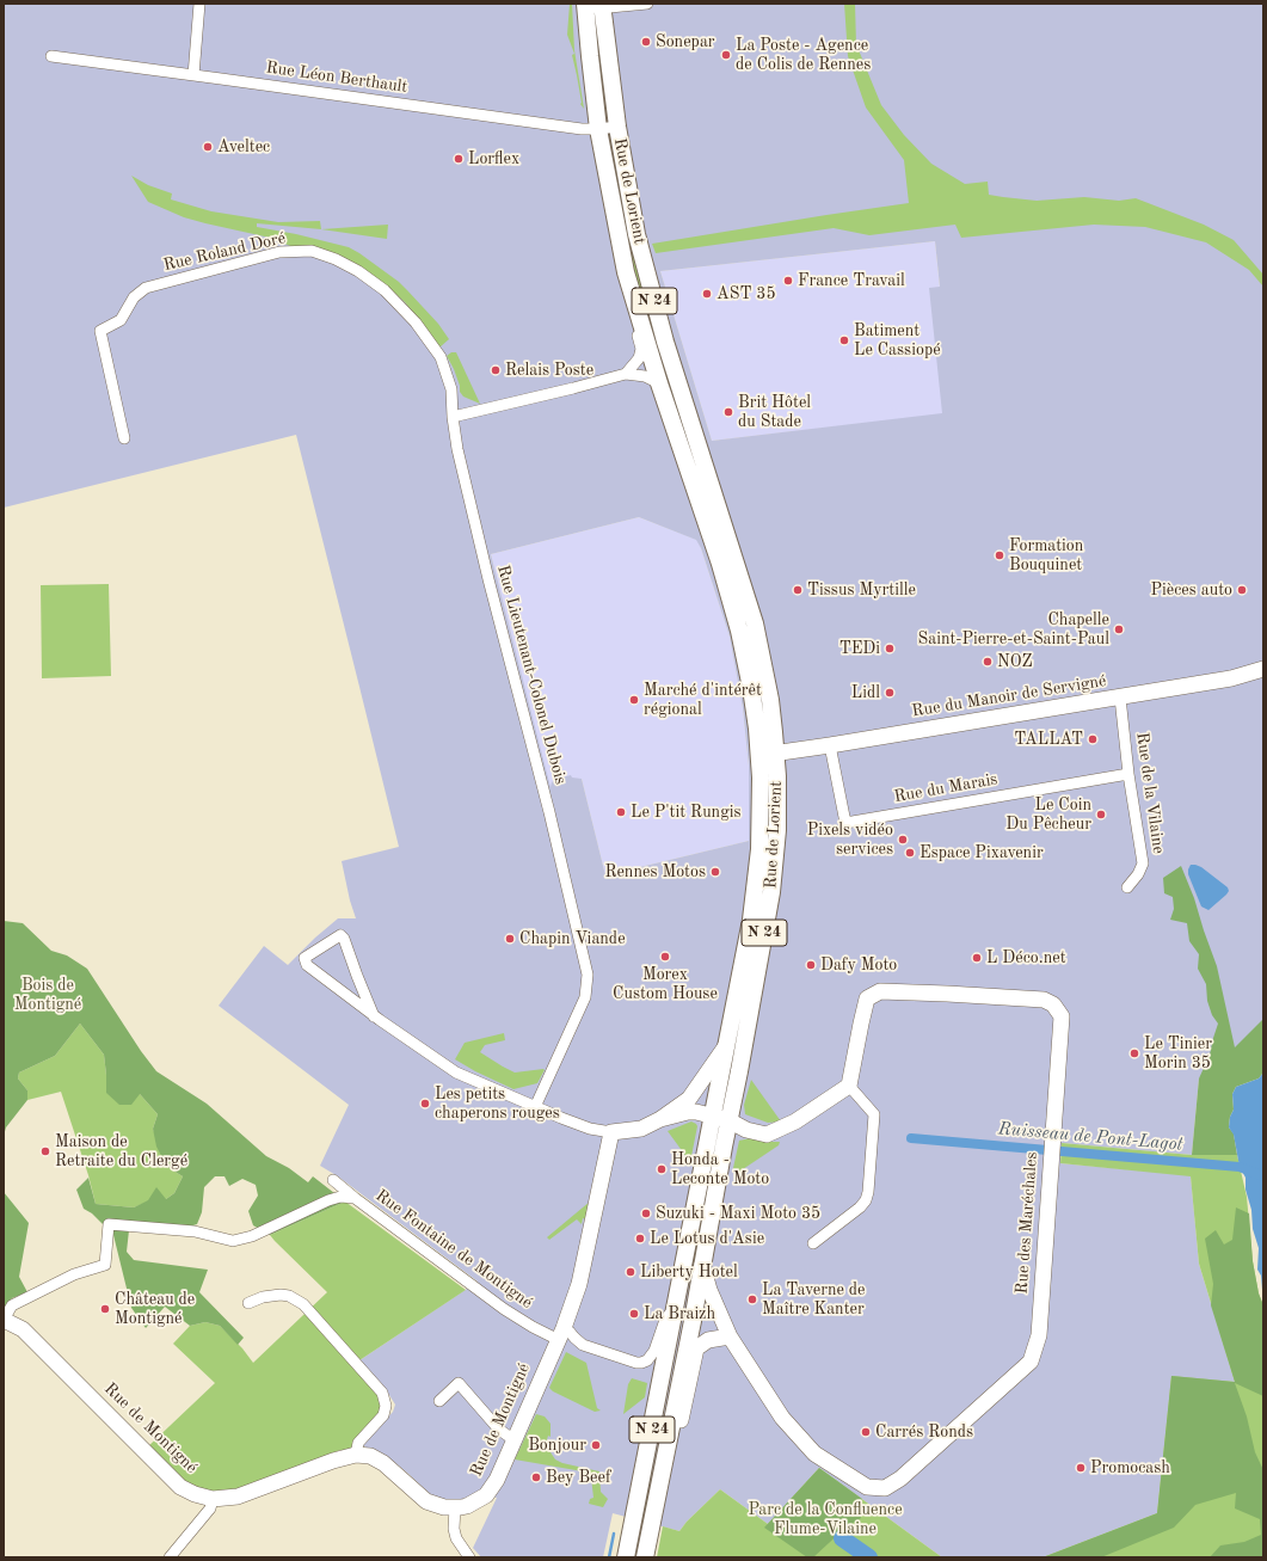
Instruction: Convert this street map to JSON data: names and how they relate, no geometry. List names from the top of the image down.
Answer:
{
  "streets": {
    "main road": ["Rue de Lorient", "N 24"],
    "street": [
      "Rue Léon Berthault",
      "Rue Roland Doré",
      "Rue Lieutenant-Colonel Dubois",
      "Rue du Manoir de Servigné",
      "Rue du Marais",
      "Rue de la Vilaine",
      "Rue des Maréchales",
      "Rue Fontaine de Montigné",
      "Rue de Montigné"
    ]
  },
  "crossings": [
    ["Rue Léon Berthault", "Rue de Lorient"],
    ["Rue de Lorient", "Rue du Manoir de Servigné"],
    ["Rue de Lorient", "Rue des Maréchales"],
    ["Rue de Lorient", "Rue Fontaine de Montigné"],
    ["Rue Roland Doré", "Rue Lieutenant-Colonel Dubois"],
    ["Rue du Manoir de Servigné", "Rue du Marais"],
    ["Rue du Manoir de Servigné", "Rue de la Vilaine"],
    ["Rue du Marais", "Rue de la Vilaine"],
    ["Rue Fontaine de Montigné", "Rue de Montigné"]
  ],
  "water": ["Ruisseau de Pont-Lagot"],
  "parks": ["Bois de Montigné", "Parc de la Confluence Flume-Vilaine"],
  "places": [
    "Sonepar",
    "La Poste - Agence de Colis de Rennes",
    "Aveltec",
    "Lorflex",
    "France Travail",
    "AST 35",
    "Batiment Le Cassiopé",
    "Relais Poste",
    "Brit Hôtel du Stade",
    "Formation Bouquinet",
    "Tissus Myrtille",
    "Pièces auto",
    "Chapelle Saint-Pierre-et-Saint-Paul",
    "TEDi",
    "NOZ",
    "Lidl",
    "Marché d'intérêt régional",
    "TALLAT",
    "Le P'tit Rungis",
    "Le Coin Du Pêcheur",
    "Pixels vidéo services",
    "Espace Pixavenir",
    "Rennes Motos",
    "Chapin Viande",
    "Morex Custom House",
    "L Déco.net",
    "Dafy Moto",
    "Le Tinier Morin 35",
    "Les petits chaperons rouges",
    "Maison de Retraite du Clergé",
    "Honda - Leconte Moto",
    "Suzuki - Maxi Moto 35",
    "Le Lotus d'Asie",
    "Liberty Hotel",
    "La Taverne de Maître Kanter",
    "Château de Montigné",
    "La Braizh",
    "Carrés Ronds",
    "Bonjour",
    "Promocash",
    "Bey Beef"
  ]
}
